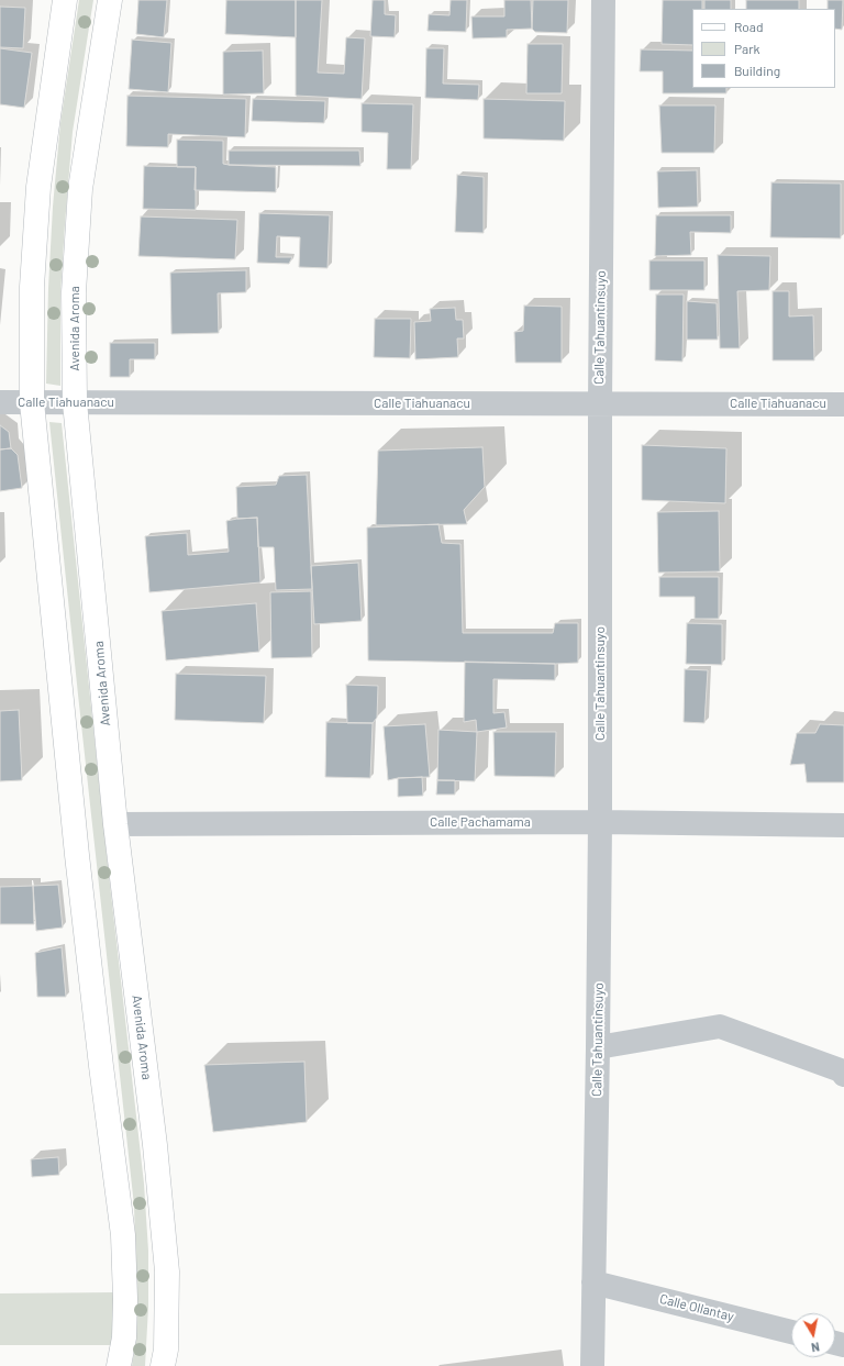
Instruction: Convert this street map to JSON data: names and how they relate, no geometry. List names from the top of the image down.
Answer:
{
  "streets": {
    "main road": ["Avenida Aroma"],
    "street": [
      "Calle Tahuantinsuyo",
      "Calle Tiahuanacu",
      "Calle Pachamama",
      "Calle Ollantay"
    ]
  },
  "crossings": [
    ["Calle Tahuantinsuyo", "Calle Tiahuanacu"],
    ["Calle Tahuantinsuyo", "Calle Pachamama"],
    ["Calle Tahuantinsuyo", "Calle Ollantay"],
    ["Avenida Aroma", "Calle Tiahuanacu"],
    ["Avenida Aroma", "Calle Pachamama"]
  ],
  "legend": ["Road", "Park", "Building"],
  "north": "bottom"
}
